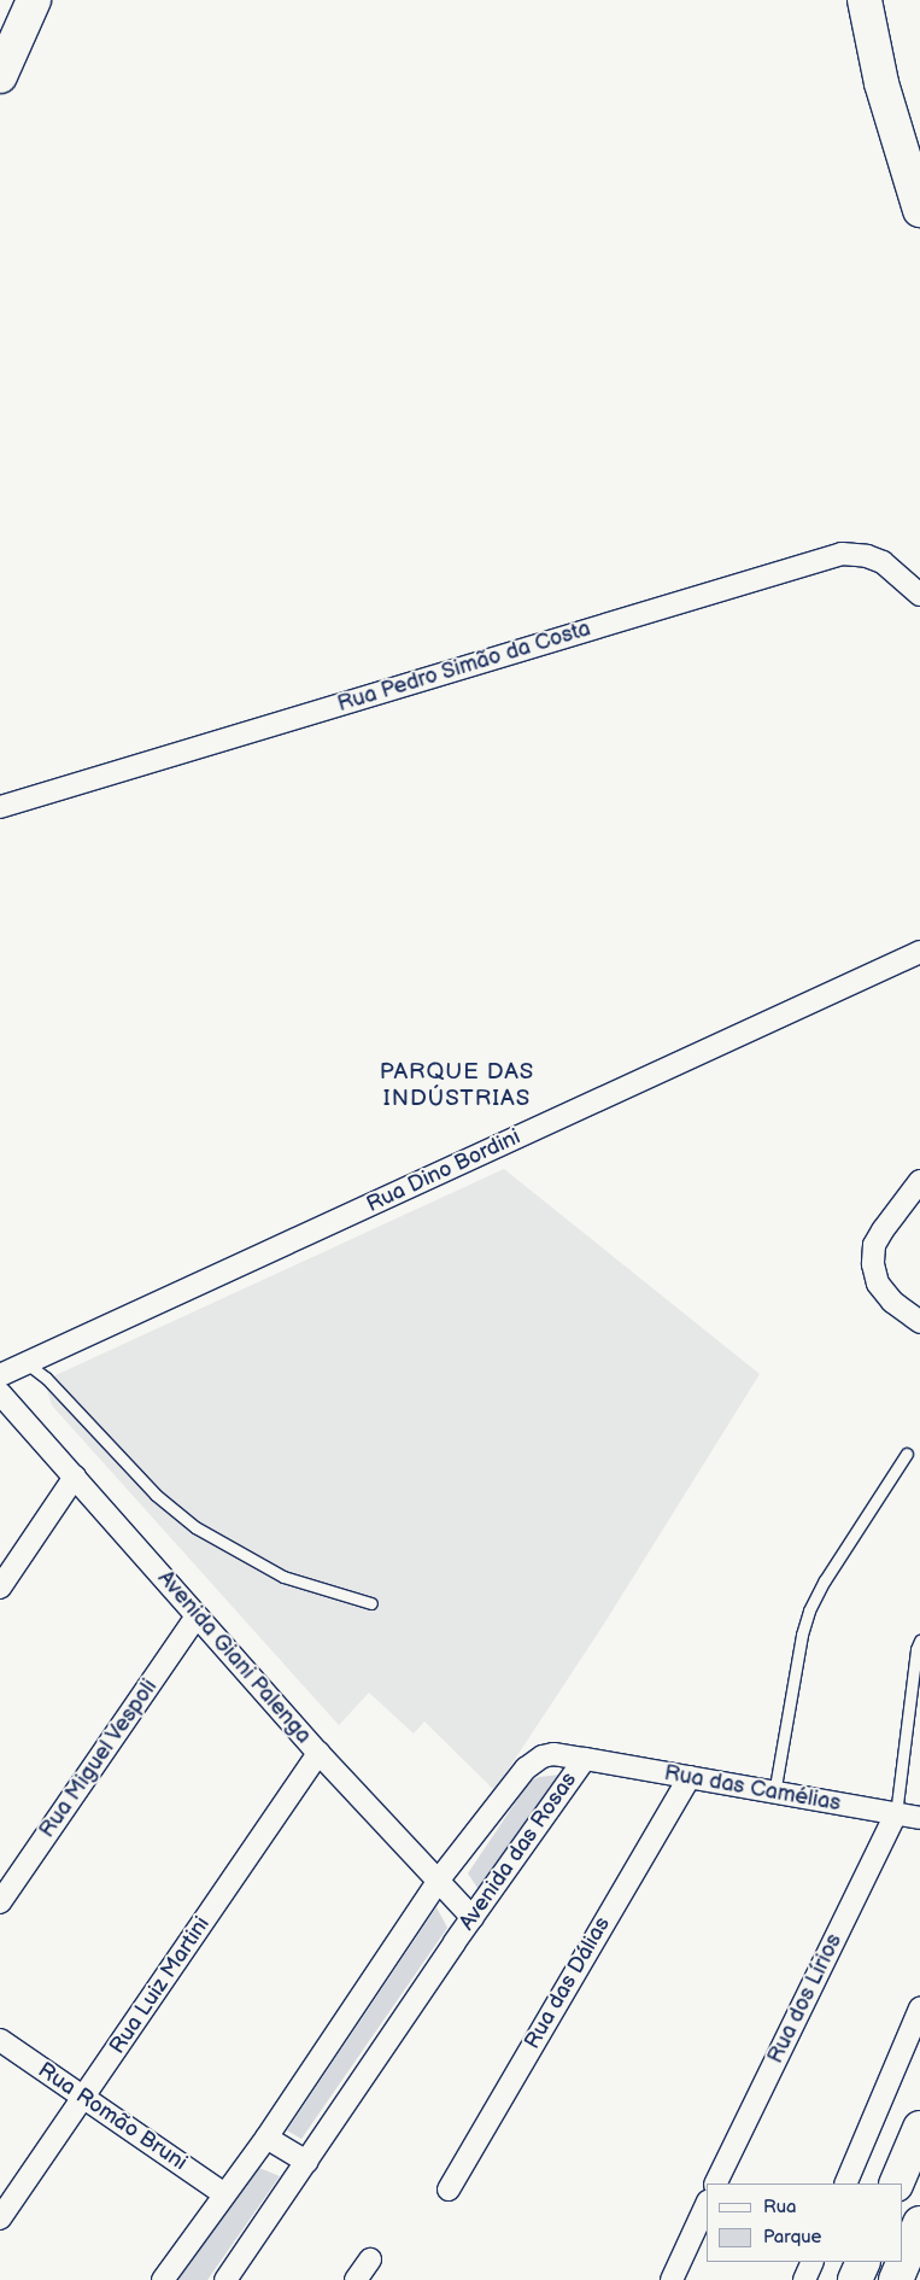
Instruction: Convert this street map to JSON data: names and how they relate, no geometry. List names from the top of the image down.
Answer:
{
  "streets": {
    "street": [
      "Rua Pedro Simão da Costa",
      "Rua Dino Bordini",
      "Avenida Giani Palenga",
      "Rua Miguel Vespoli",
      "Rua das Camélias",
      "Avenida das Rosas",
      "Rua das Dálias",
      "Rua Luiz Martini",
      "Rua dos Lírios",
      "Rua Romão Bruni"
    ]
  },
  "crossings": [
    ["Avenida Giani Palenga", "Rua Miguel Vespoli"],
    ["Avenida Giani Palenga", "Avenida das Rosas"],
    ["Avenida Giani Palenga", "Rua Luiz Martini"],
    ["Rua das Camélias", "Avenida das Rosas"],
    ["Rua das Camélias", "Rua das Dálias"],
    ["Rua das Camélias", "Rua dos Lírios"],
    ["Avenida das Rosas", "Rua Romão Bruni"],
    ["Rua Luiz Martini", "Rua Romão Bruni"]
  ],
  "districts": ["PARQUE DAS INDÚSTRIAS"],
  "legend": ["Rua", "Parque"]
}
